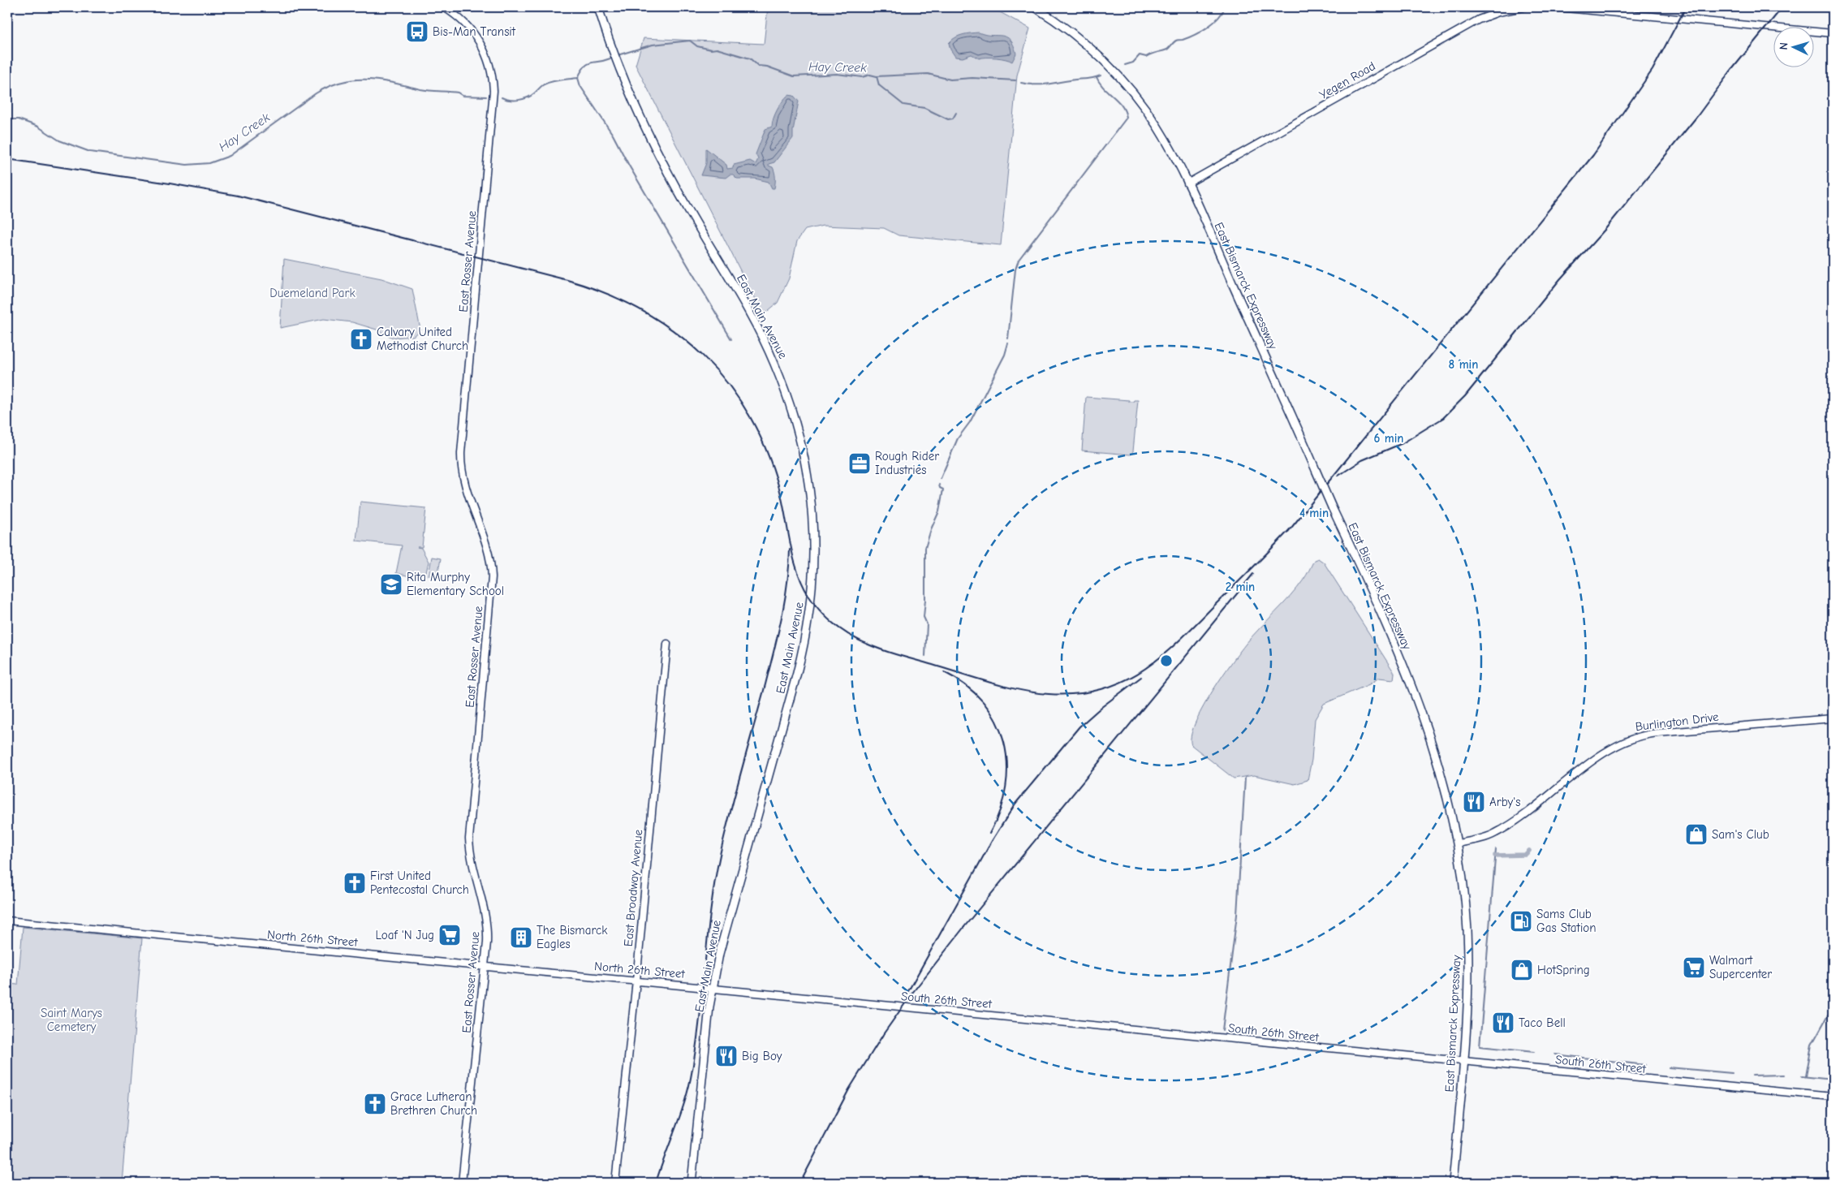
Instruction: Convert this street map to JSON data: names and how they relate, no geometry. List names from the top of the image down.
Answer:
{
  "streets": {
    "main road": ["East Bismarck Expressway", "East Main Avenue"],
    "street": [
      "Yegen Road",
      "East Rosser Avenue",
      "Burlington Drive",
      "East Broadway Avenue",
      "North 26th Street",
      "South 26th Street"
    ]
  },
  "crossings": [
    ["Yegen Road", "East Bismarck Expressway"],
    ["East Rosser Avenue", "North 26th Street"],
    ["East Bismarck Expressway", "Burlington Drive"],
    ["East Bismarck Expressway", "South 26th Street"],
    ["East Main Avenue", "North 26th Street"],
    ["East Main Avenue", "South 26th Street"],
    ["East Broadway Avenue", "North 26th Street"],
    ["North 26th Street", "South 26th Street"]
  ],
  "water": ["Hay Creek"],
  "parks": ["Duemeland Park", "Saint Marys Cemetery"],
  "places": {
    "bus stop": ["Bis-Man Transit"],
    "church": ["Calvary United Methodist Church", "First United Pentecostal Church", "Grace Lutheran Brethren Church"],
    "office": ["Rough Rider Industries"],
    "school or university": ["Rita Murphy Elementary School"],
    "restaurant": ["Arby's", "Taco Bell", "Big Boy"],
    "shop": ["Sam's Club", "HotSpring"],
    "fuel station": ["Sams Club Gas Station"],
    "supermarket": ["Loaf 'N Jug", "Walmart Supercenter"],
    "building": ["The Bismarck Eagles"]
  },
  "north": "left",
  "rings": [
    "8 min",
    "6 min",
    "4 min",
    "2 min"
  ]
}
